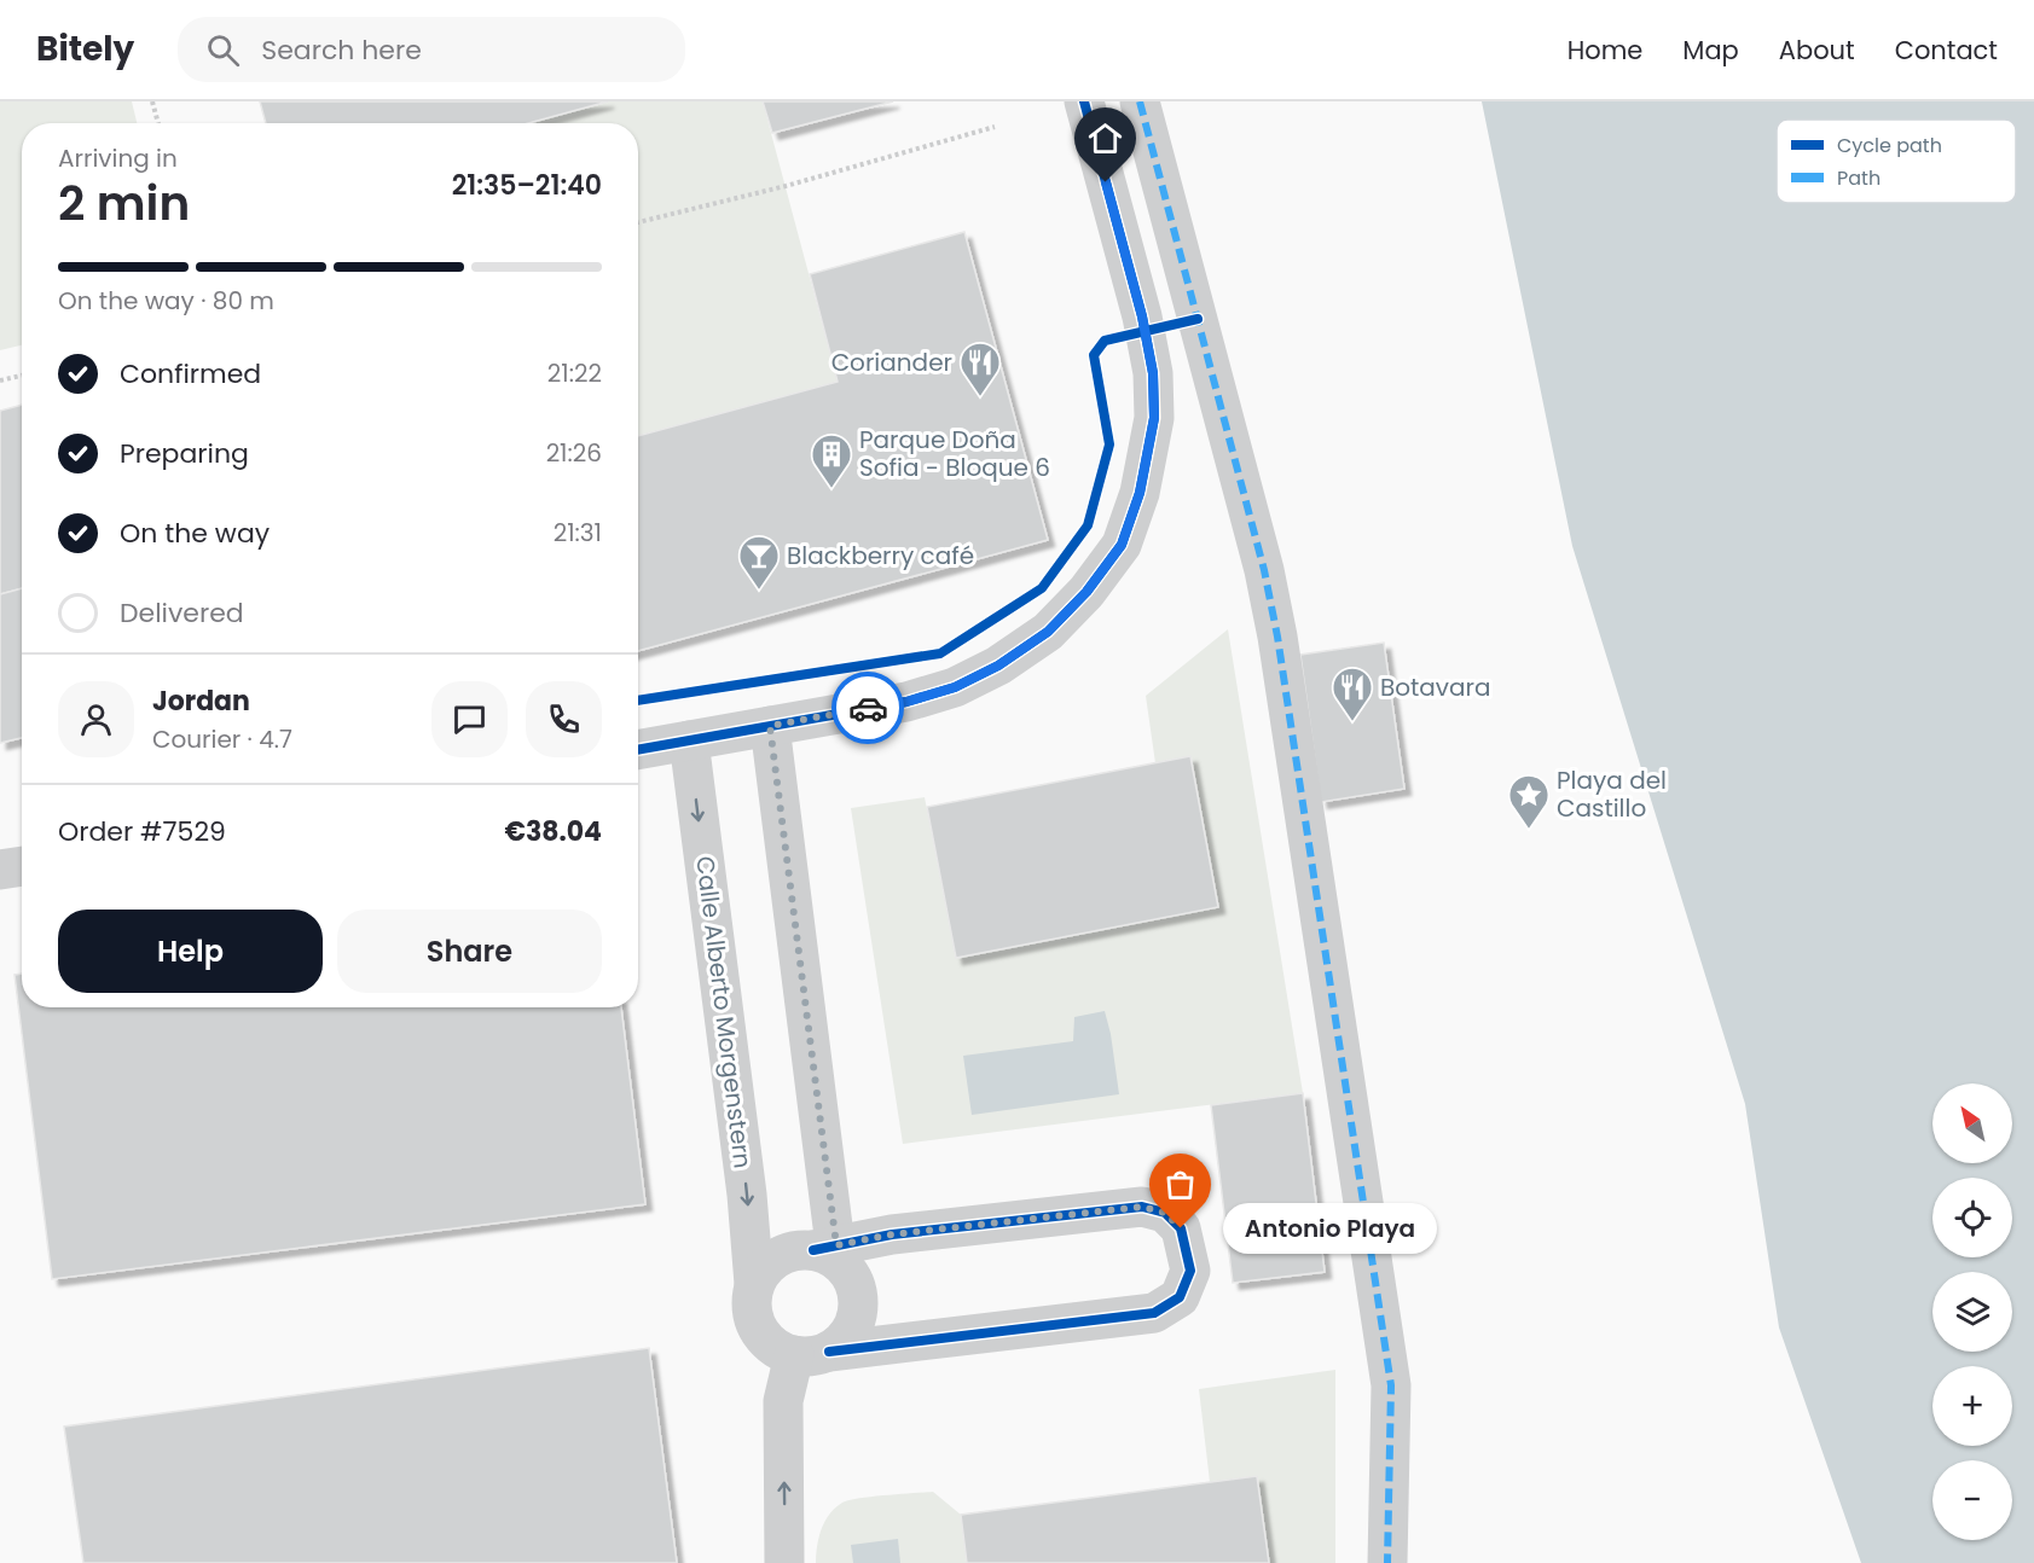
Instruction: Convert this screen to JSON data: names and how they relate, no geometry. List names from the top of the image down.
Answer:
{
  "streets": {
    "street": ["Calle Alberto Morgenstern"]
  },
  "places": {
    "restaurant": ["Coriander", "Botavara"],
    "building": ["Parque Doña Sofia - Bloque 6"],
    "bar": ["Blackberry café"],
    "place": ["Playa del Castillo"],
    "other": ["Antonio Playa"]
  },
  "legend": ["Cycle path", "Path"],
  "north": "top left",
  "page": {
    "header": "Bitely",
    "search": "Search here",
    "nav": [
      "Home",
      "Map",
      "About",
      "Contact"
    ],
    "heading": ["2 min", "Arriving in", "21:35–21:40"],
    "panel": [
      "Jordan",
      "Courier · 4.7",
      "Order #7529",
      "€38.04"
    ],
    "bar": "On the way · 80 m",
    "list": [
      ["Confirmed", "21:22"],
      ["Preparing", "21:26"],
      ["On the way", "21:31"],
      "Delivered"
    ],
    "buttons": ["Help", "Share"],
    "map_buttons": ["+", "−"],
    "bubble": "Antonio Playa"
  }
}
